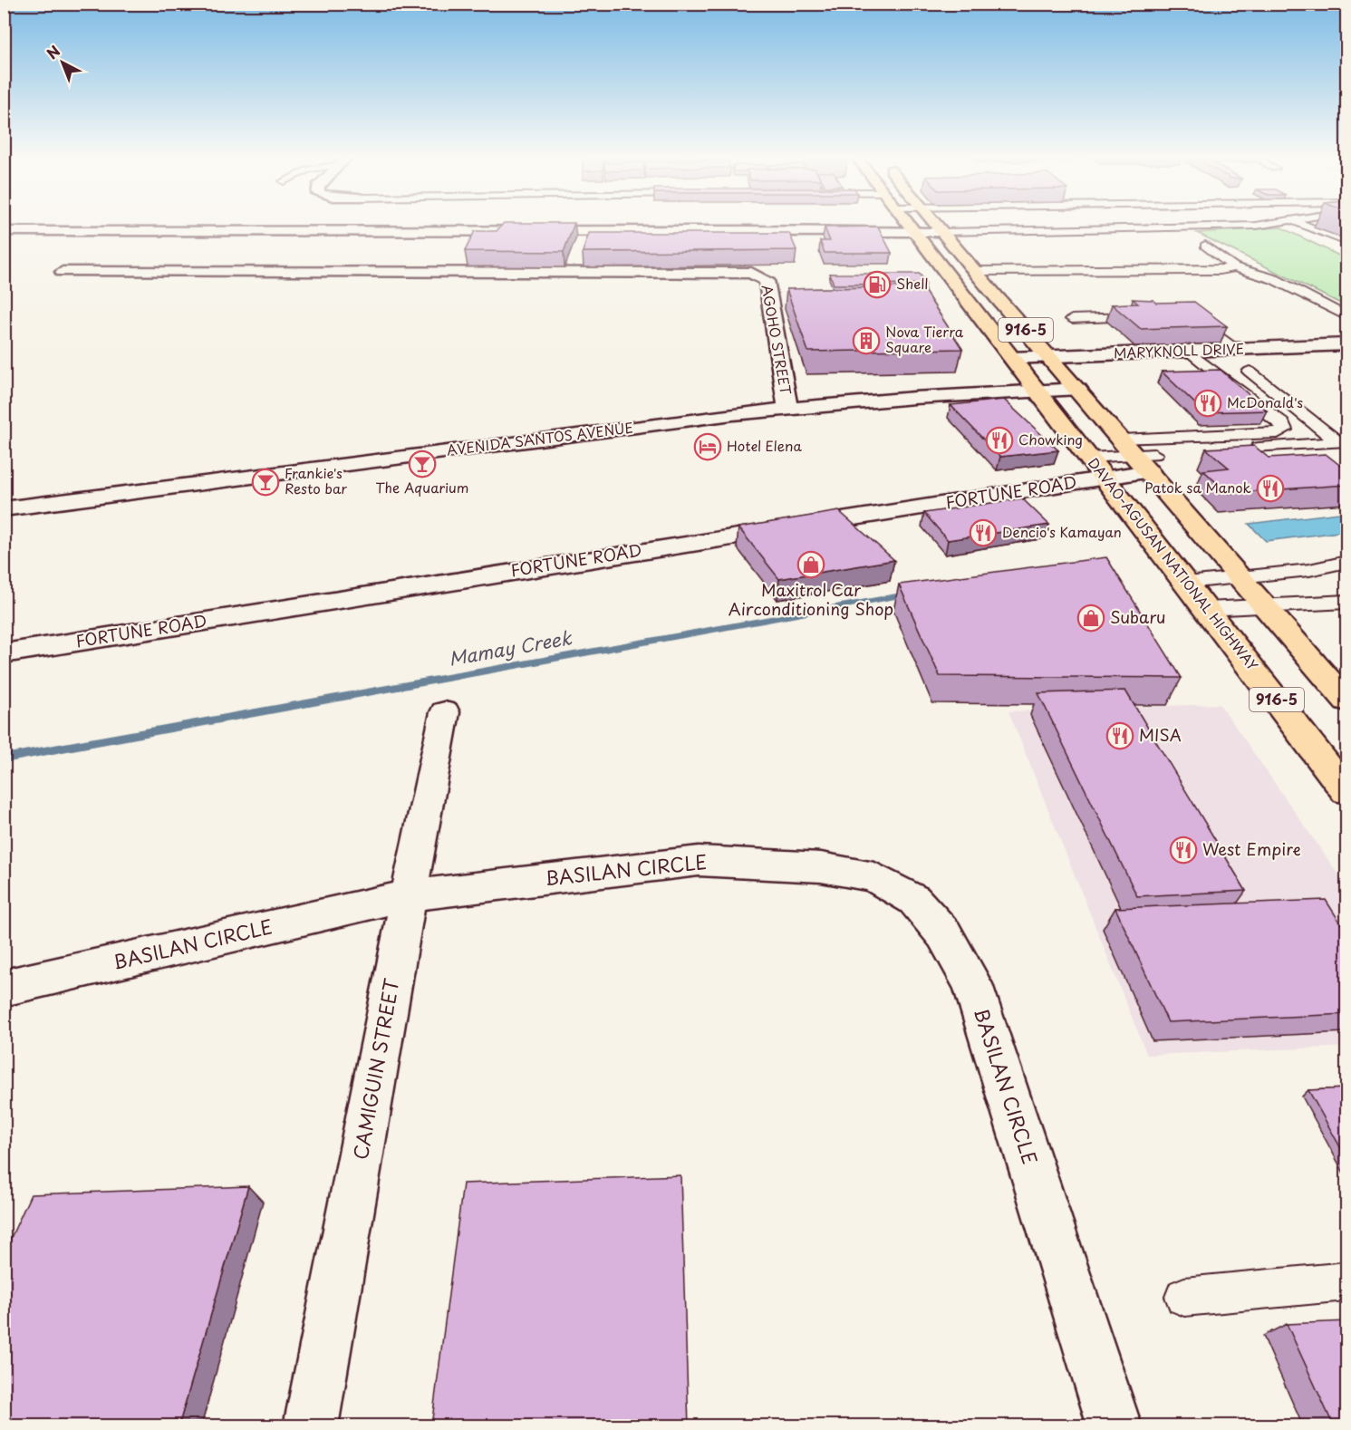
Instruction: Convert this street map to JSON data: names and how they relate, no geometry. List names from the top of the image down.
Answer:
{
  "streets": {
    "main road": ["916-5", "DAVAO-AGUSAN NATIONAL HIGHWAY"],
    "street": [
      "AGOHO STREET",
      "MARYKNOLL DRIVE",
      "AVENIDA SANTOS AVENUE",
      "FORTUNE ROAD",
      "BASILAN CIRCLE",
      "CAMIGUIN STREET"
    ]
  },
  "crossings": [
    ["916-5", "MARYKNOLL DRIVE"],
    ["916-5", "AVENIDA SANTOS AVENUE"],
    ["916-5", "FORTUNE ROAD"],
    ["AGOHO STREET", "AVENIDA SANTOS AVENUE"],
    ["MARYKNOLL DRIVE", "DAVAO-AGUSAN NATIONAL HIGHWAY"],
    ["AVENIDA SANTOS AVENUE", "DAVAO-AGUSAN NATIONAL HIGHWAY"],
    ["FORTUNE ROAD", "DAVAO-AGUSAN NATIONAL HIGHWAY"],
    ["BASILAN CIRCLE", "CAMIGUIN STREET"]
  ],
  "water": ["Mamay Creek"],
  "places": {
    "fuel station": ["Shell"],
    "building": ["Nova Tierra Square"],
    "restaurant": [
      "McDonald's",
      "Chowking",
      "Patok sa Manok",
      "Dencio's Kamayan",
      "MISA",
      "West Empire"
    ],
    "hotel": ["Hotel Elena"],
    "bar": ["The Aquarium", "Frankie's Resto bar"],
    "shop": ["Maxitrol Car Airconditioning Shop", "Subaru"]
  },
  "north": "top left"
}
